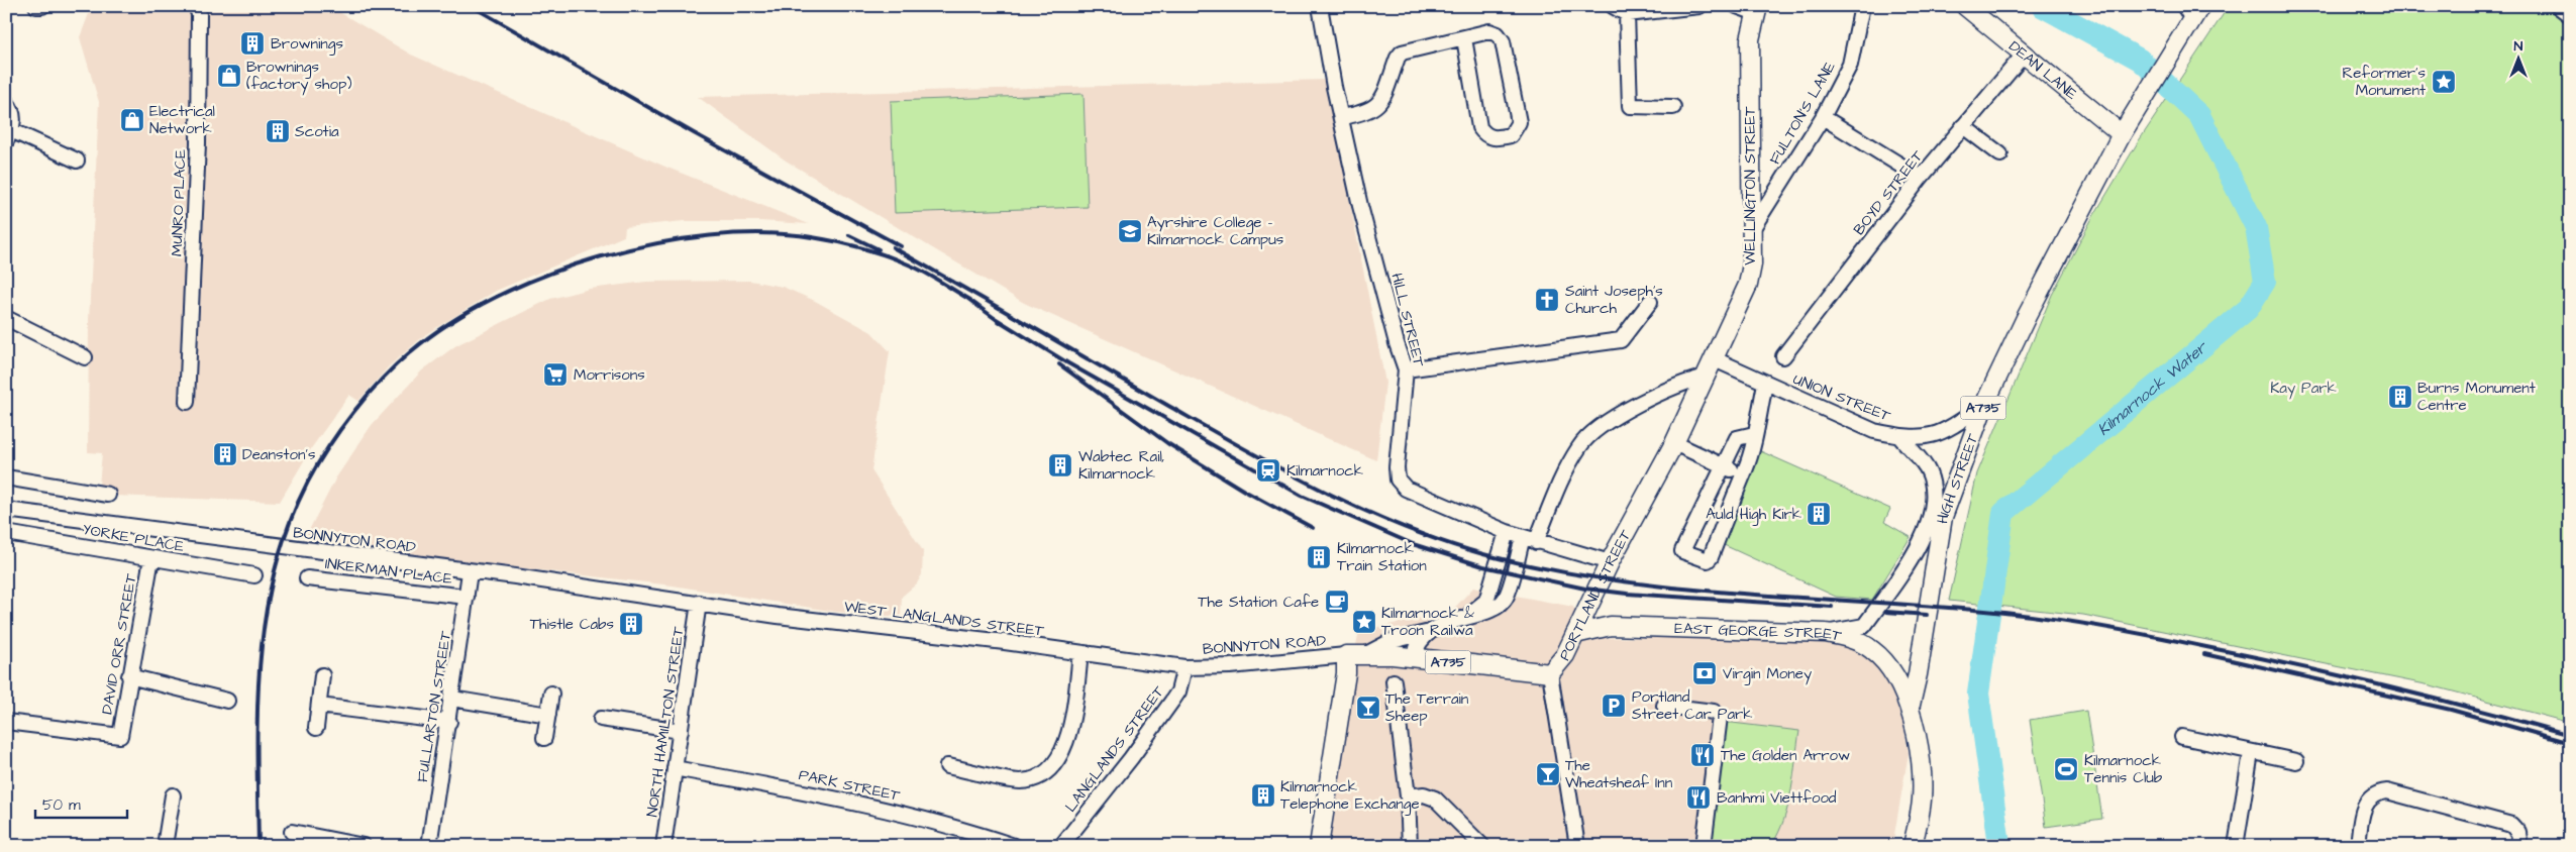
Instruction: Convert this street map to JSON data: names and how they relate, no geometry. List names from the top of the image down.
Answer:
{
  "streets": {
    "main road": [
      "DEAN LANE",
      "WELLINGTON STREET",
      "A735",
      "HIGH STREET",
      "PORTLAND STREET",
      "EAST GEORGE STREET"
    ],
    "street": [
      "FULTON'S LANE",
      "BOYD STREET",
      "MUNRO PLACE",
      "HILL STREET",
      "UNION STREET",
      "YORKE PLACE",
      "BONNYTON ROAD",
      "INKERMAN PLACE",
      "WEST LANGLANDS STREET",
      "DAVID ORR STREET",
      "FULLARTON STREET",
      "NORTH HAMILTON STREET",
      "LANGLANDS STREET",
      "PARK STREET"
    ]
  },
  "crossings": [
    ["DEAN LANE", "BOYD STREET"],
    ["DEAN LANE", "HIGH STREET"],
    ["FULTON'S LANE", "WELLINGTON STREET"],
    ["WELLINGTON STREET", "UNION STREET"],
    ["WELLINGTON STREET", "PORTLAND STREET"],
    ["HILL STREET", "PORTLAND STREET"],
    ["UNION STREET", "HIGH STREET"],
    ["UNION STREET", "PORTLAND STREET"],
    ["A735", "HIGH STREET"],
    ["A735", "BONNYTON ROAD"],
    ["A735", "PORTLAND STREET"],
    ["A735", "EAST GEORGE STREET"],
    ["HIGH STREET", "EAST GEORGE STREET"],
    ["YORKE PLACE", "DAVID ORR STREET"],
    ["BONNYTON ROAD", "WEST LANGLANDS STREET"],
    ["BONNYTON ROAD", "FULLARTON STREET"],
    ["BONNYTON ROAD", "NORTH HAMILTON STREET"],
    ["BONNYTON ROAD", "LANGLANDS STREET"],
    ["INKERMAN PLACE", "FULLARTON STREET"],
    ["PORTLAND STREET", "EAST GEORGE STREET"],
    ["WEST LANGLANDS STREET", "NORTH HAMILTON STREET"],
    ["WEST LANGLANDS STREET", "LANGLANDS STREET"],
    ["NORTH HAMILTON STREET", "PARK STREET"]
  ],
  "water": ["Kilmarnock Water"],
  "parks": ["Kay Park"],
  "places": {
    "building": [
      "Brownings",
      "Scotia",
      "Burns Monument Centre",
      "Deanston's",
      "Wabtec Rail, Kilmarnock",
      "Auld High Kirk",
      "Kilmarnock Train Station",
      "Thistle Cabs",
      "Kilmarnock Telephone Exchange"
    ],
    "shop": ["Brownings (factory shop)", "Electrical Network"],
    "place": ["Reformer's Monument", "Kilmarnock & Troon Railwa"],
    "school or university": ["Ayrshire College - Kilmarnock Campus"],
    "church": ["Saint Joseph's Church"],
    "supermarket": ["Morrisons"],
    "station": ["Kilmarnock"],
    "cafe": ["The Station Cafe"],
    "bank": ["Virgin Money"],
    "parking": ["Portland Street Car Park"],
    "bar": ["The Terrain Sheep", "The Wheatsheaf Inn"],
    "restaurant": ["The Golden Arrow", "Banhmi Viettfood"],
    "sports": ["Kilmarnock Tennis Club"]
  },
  "scale_bar": "50 m",
  "north": "top"
}
